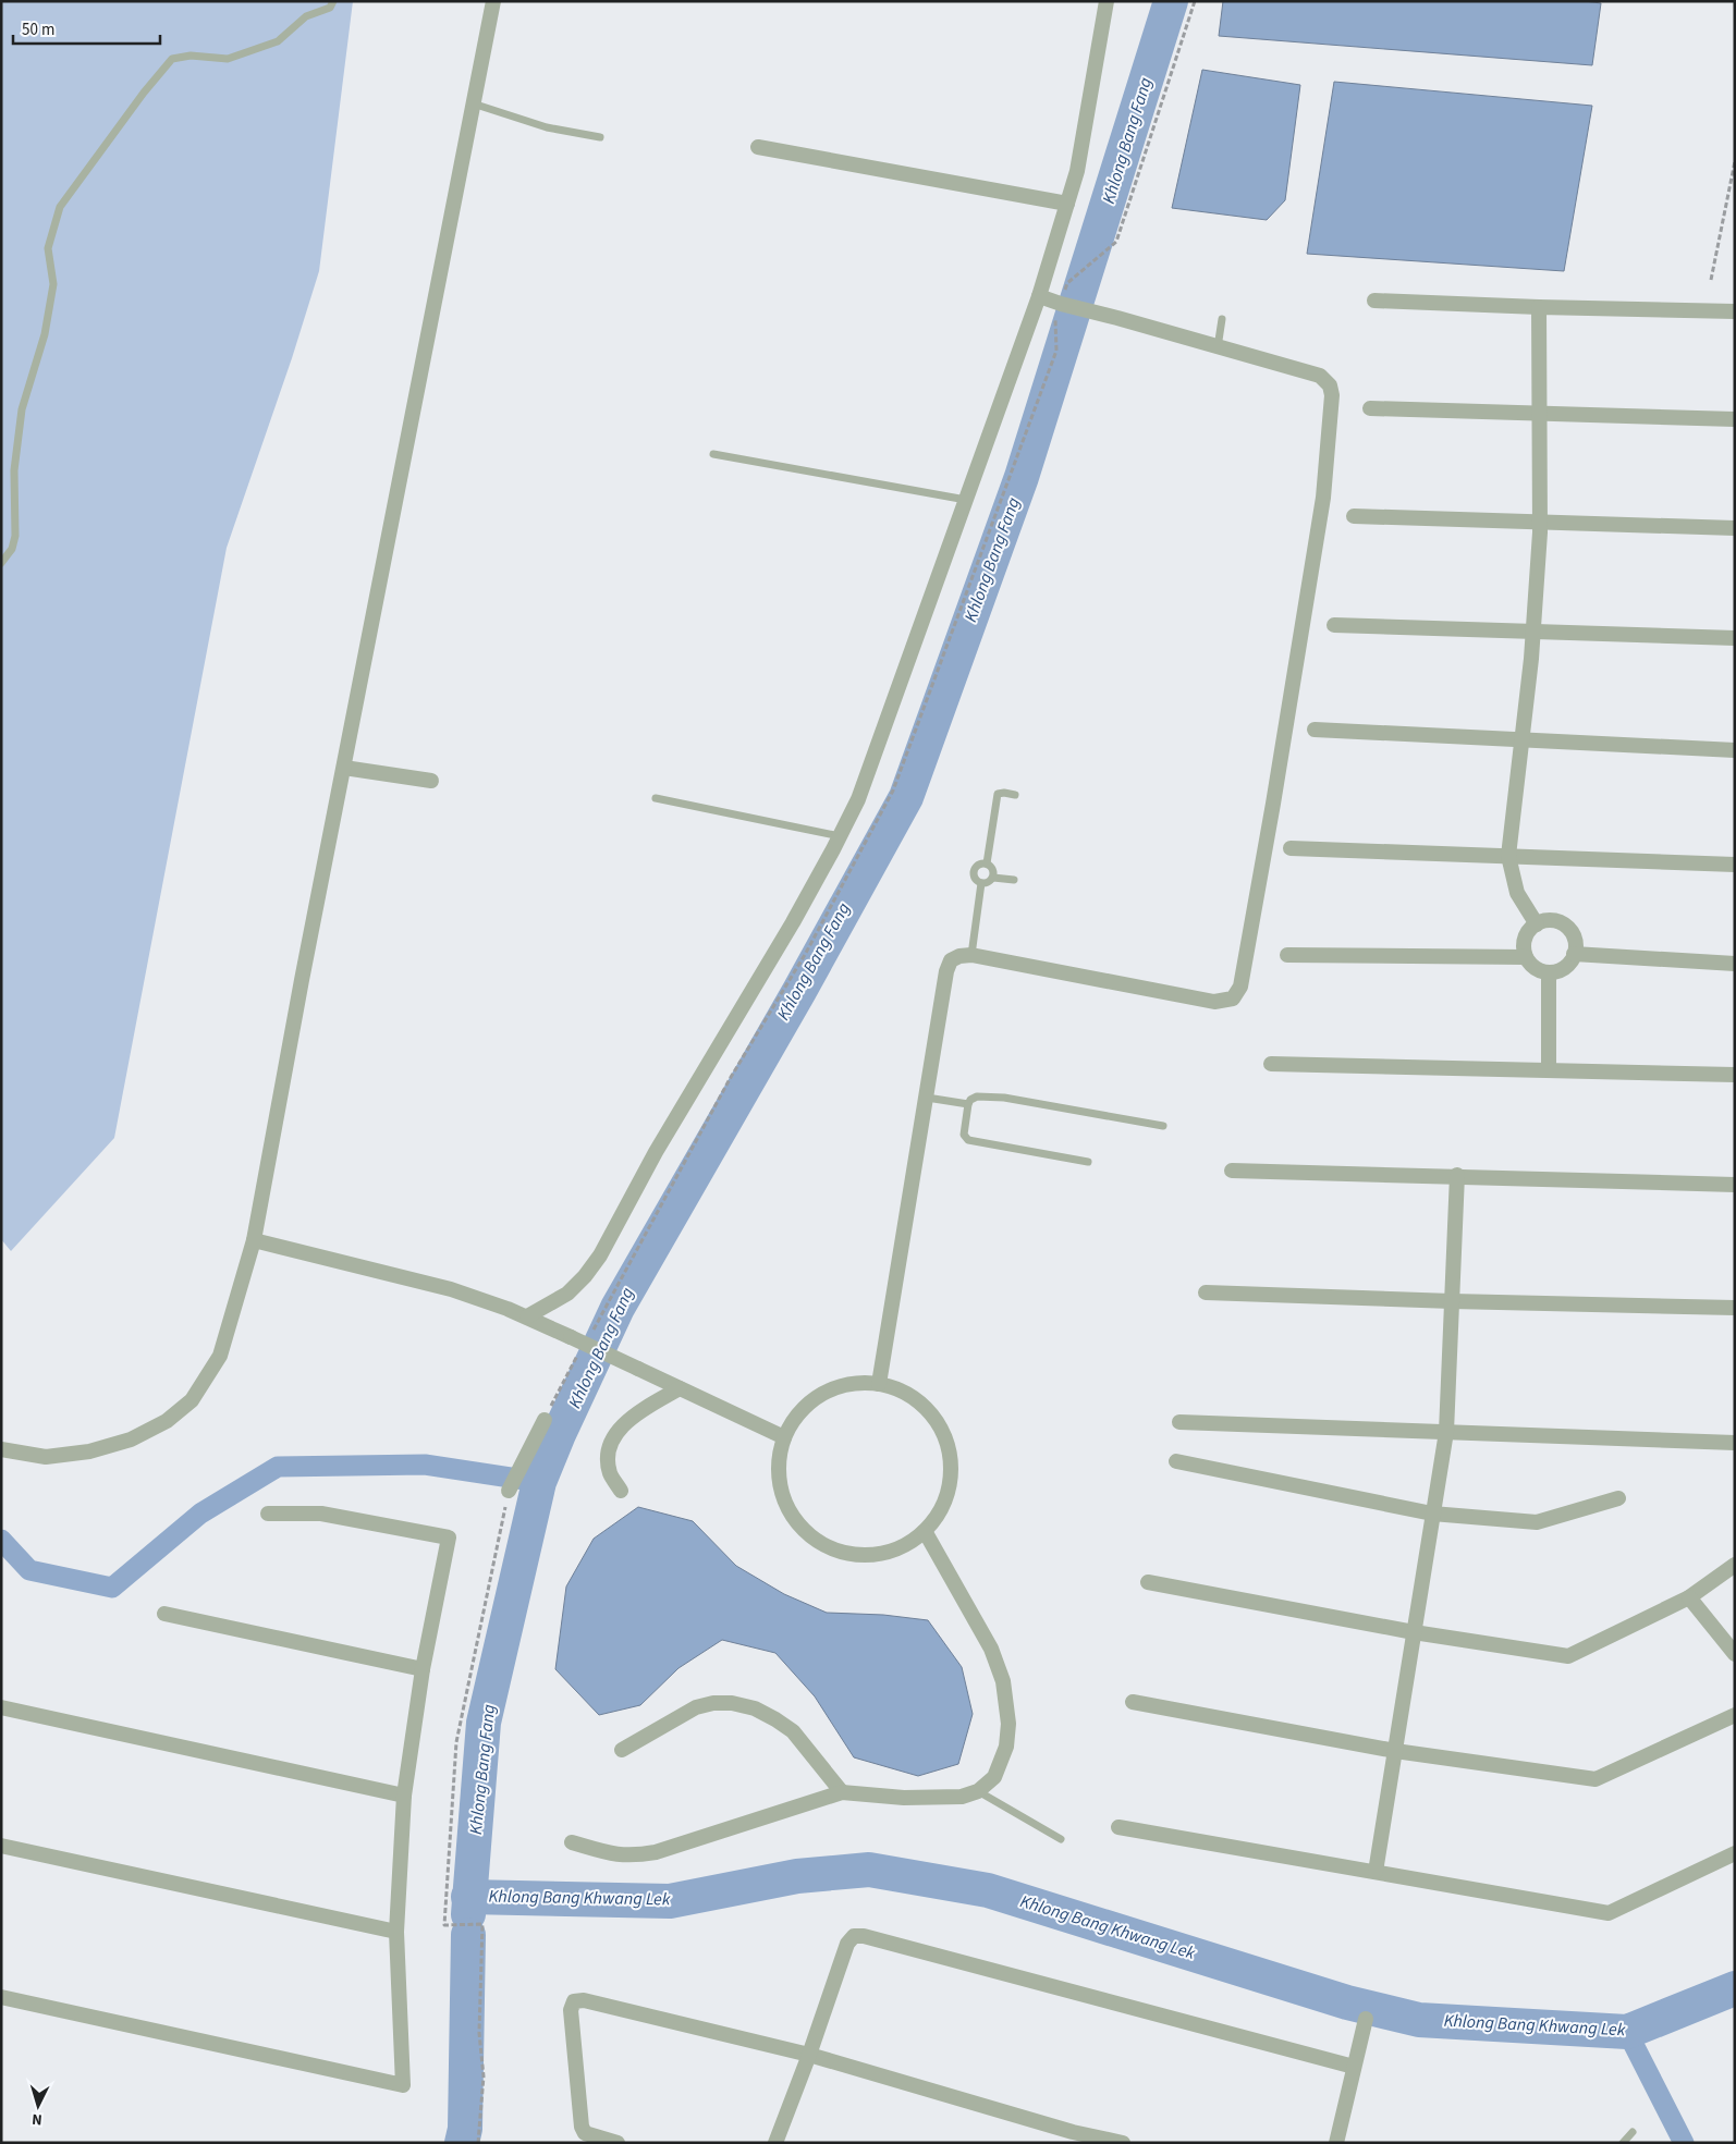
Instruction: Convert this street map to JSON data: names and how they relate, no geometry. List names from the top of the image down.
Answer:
{
  "water": ["Khlong Bang Fang", "Khlong Bang Khwang Lek"],
  "scale_bar": "50 m",
  "north": "bottom"
}
